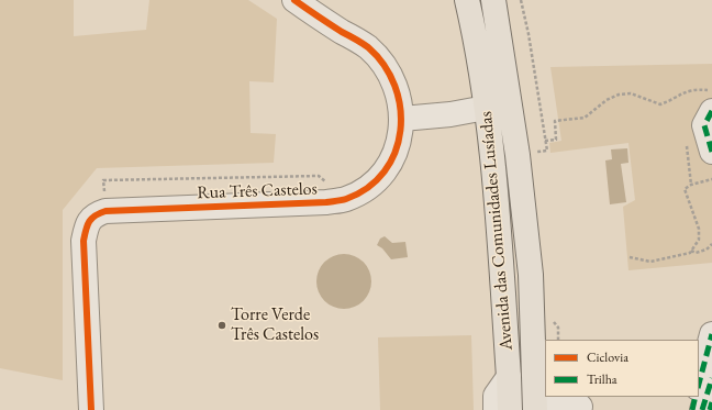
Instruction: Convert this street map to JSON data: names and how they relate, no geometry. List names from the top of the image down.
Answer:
{
  "streets": {
    "main road": ["Avenida das Comunidades Lusíadas"],
    "street": ["Rua Três Castelos"]
  },
  "places": ["Torre Verde Três Castelos"],
  "legend": ["Ciclovia", "Trilha"]
}
